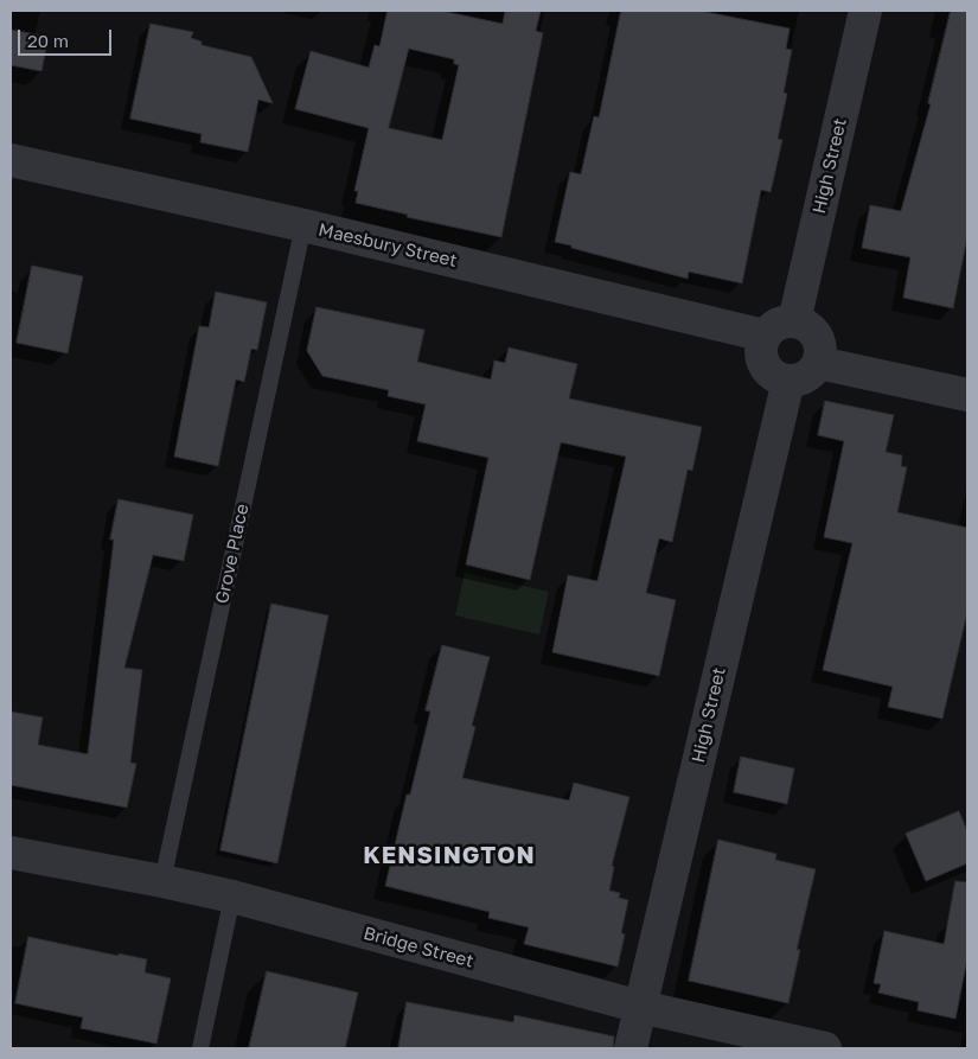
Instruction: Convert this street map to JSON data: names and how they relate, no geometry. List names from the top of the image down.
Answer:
{
  "streets": {
    "street": ["High Street", "Maesbury Street", "Bridge Street"],
    "lane": ["Grove Place"]
  },
  "crossings": [
    ["High Street", "Maesbury Street"],
    ["High Street", "Bridge Street"],
    ["Maesbury Street", "Grove Place"],
    ["Grove Place", "Bridge Street"]
  ],
  "districts": ["KENSINGTON"],
  "scale_bar": "20 m"
}
